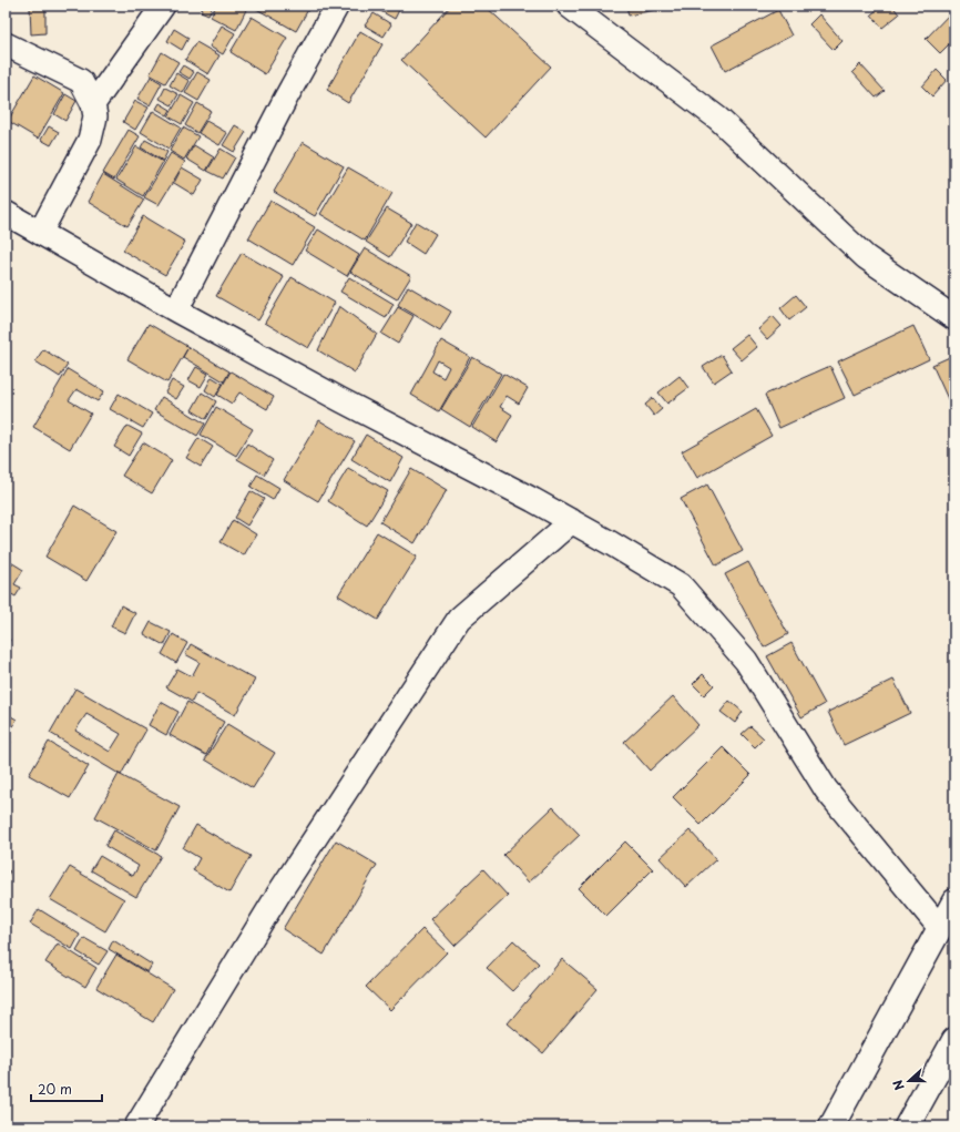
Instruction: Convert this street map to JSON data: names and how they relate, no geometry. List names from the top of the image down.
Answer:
{
  "scale_bar": "20 m",
  "north": "left"
}
